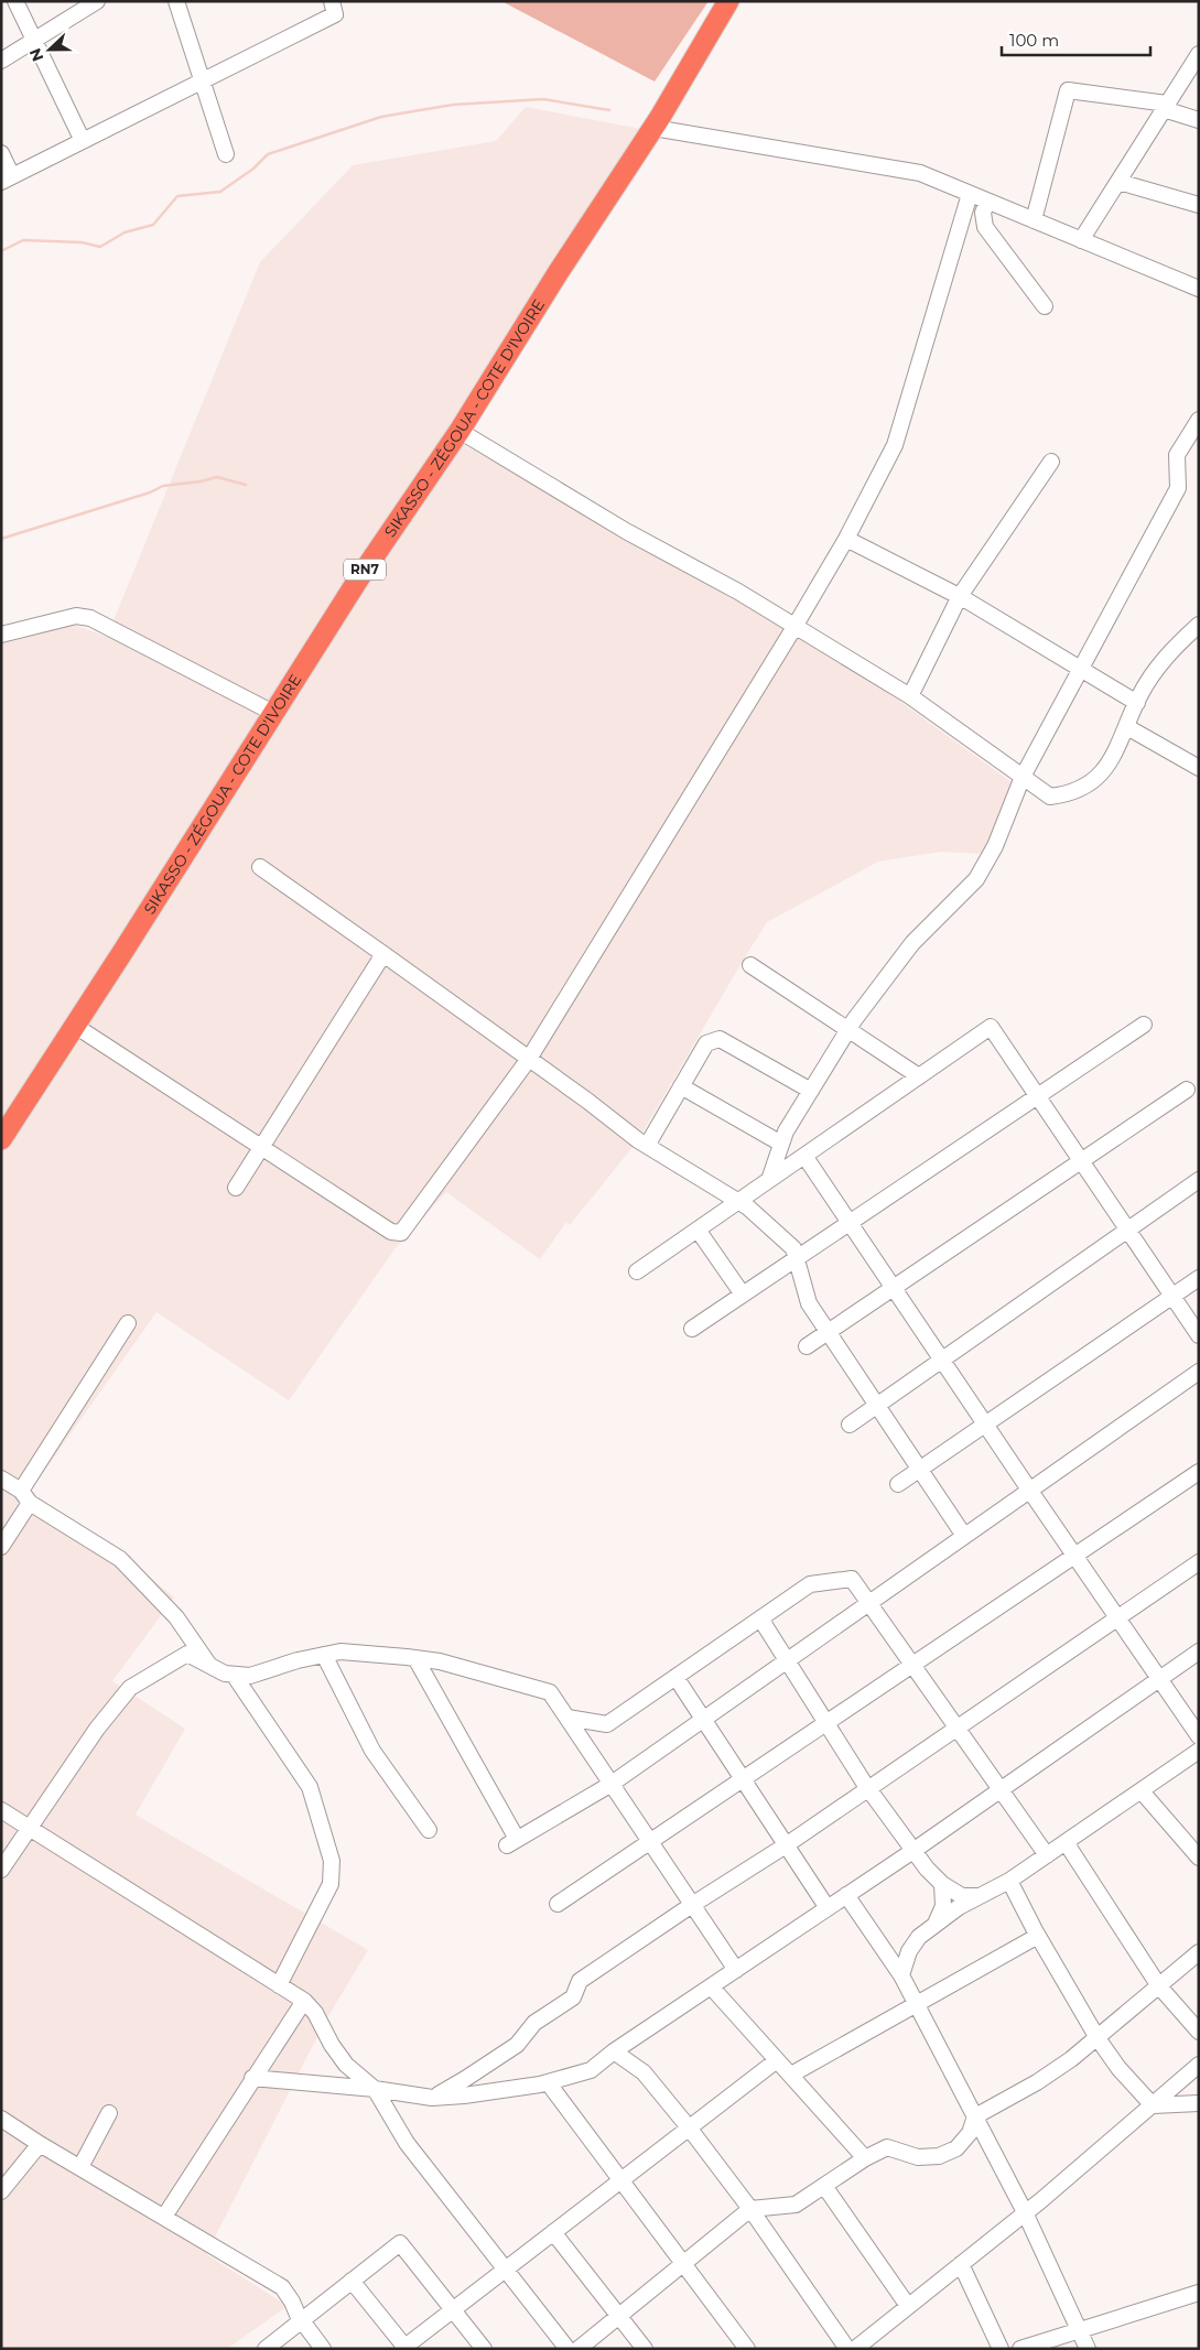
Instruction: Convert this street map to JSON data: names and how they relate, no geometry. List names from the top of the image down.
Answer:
{
  "streets": {
    "highway": ["SIKASSO - ZÉGOUA - COTE D'IVOIRE", "RN7"]
  },
  "scale_bar": "100 m",
  "north": "left"
}
